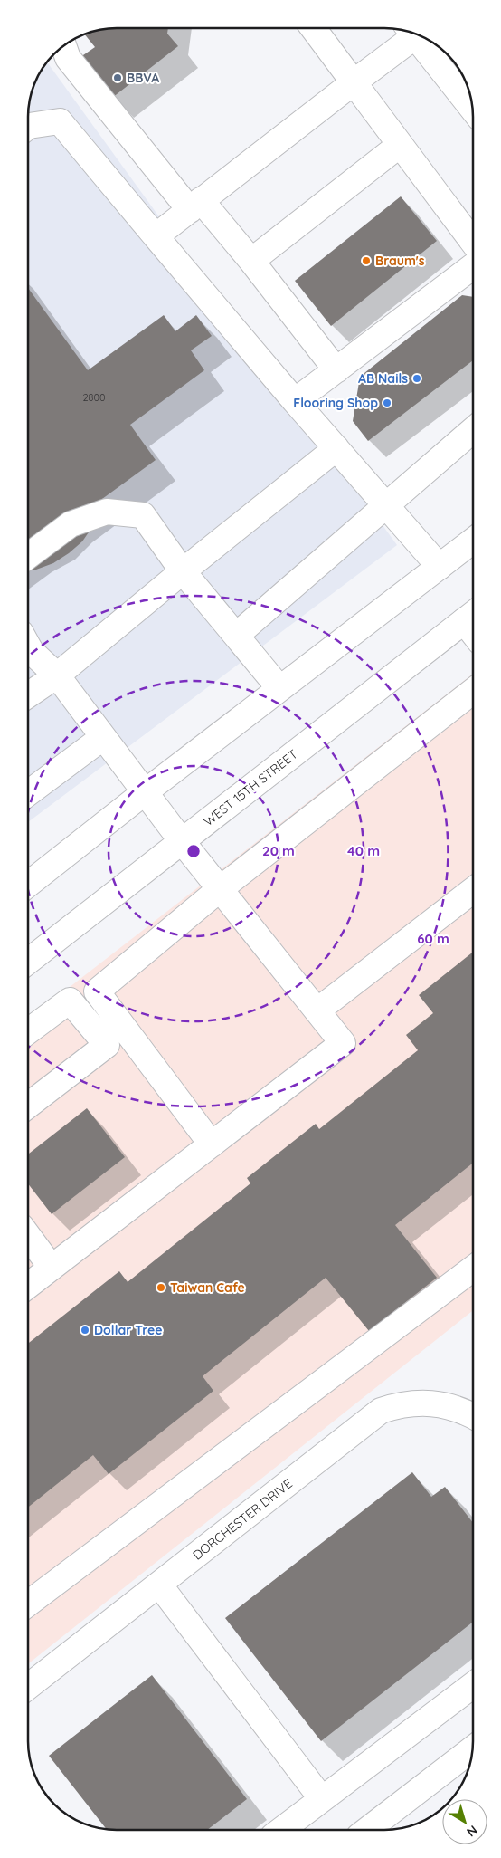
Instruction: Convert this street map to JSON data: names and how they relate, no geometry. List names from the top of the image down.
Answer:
{
  "streets": {
    "main road": ["WEST 15TH STREET", "DORCHESTER DRIVE"]
  },
  "places": [
    "BBVA",
    "Braum's",
    "AB Nails",
    "Flooring Shop",
    "Taiwan Cafe",
    "Dollar Tree"
  ],
  "house_numbers": ["2800"],
  "north": "bottom right",
  "rings": ["20 m", "40 m", "60 m"]
}
